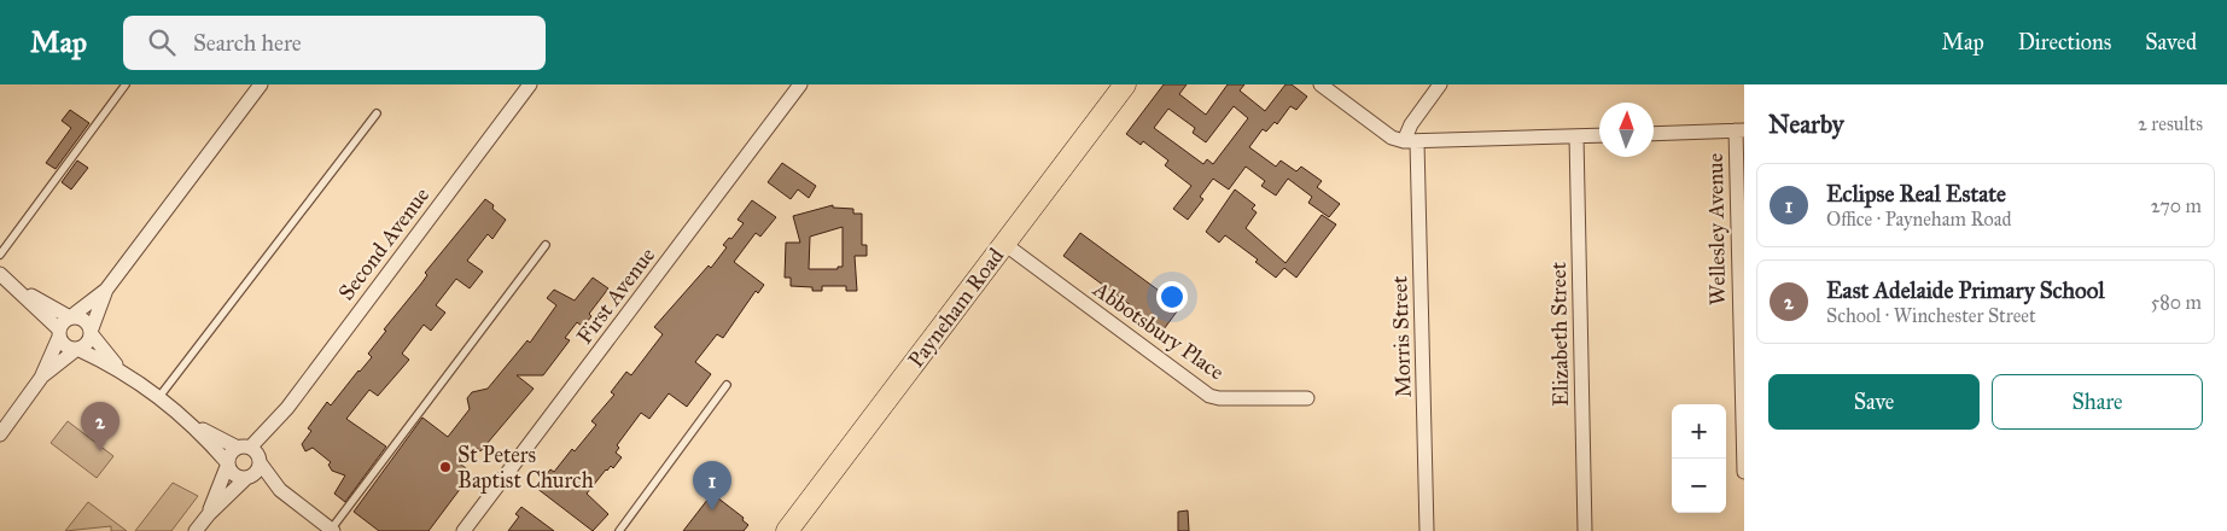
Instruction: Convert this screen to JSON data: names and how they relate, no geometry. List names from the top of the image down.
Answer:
{
  "streets": {
    "main road": ["Payneham Road"],
    "street": [
      "Wellesley Avenue",
      "Second Avenue",
      "First Avenue",
      "Abbotsbury Place",
      "Elizabeth Street",
      "Morris Street"
    ]
  },
  "crossings": [
    ["Payneham Road", "Abbotsbury Place"]
  ],
  "places": ["St Peters Baptist Church"],
  "north": "top",
  "page": {
    "header": "Map",
    "search": "Search here",
    "nav": ["Map", "Directions", "Saved"],
    "heading": ["Nearby", "2 results"],
    "list": [
      {
        "mark": "1",
        "name": "Eclipse Real Estate",
        "note": "Office · Payneham Road",
        "value": "270 m"
      },
      {
        "mark": "2",
        "name": "East Adelaide Primary School",
        "note": "School · Winchester Street",
        "value": "580 m"
      }
    ],
    "buttons": ["Save", "Share"],
    "pins": ["2", "1"],
    "map_buttons": ["+", "−"]
  }
}
